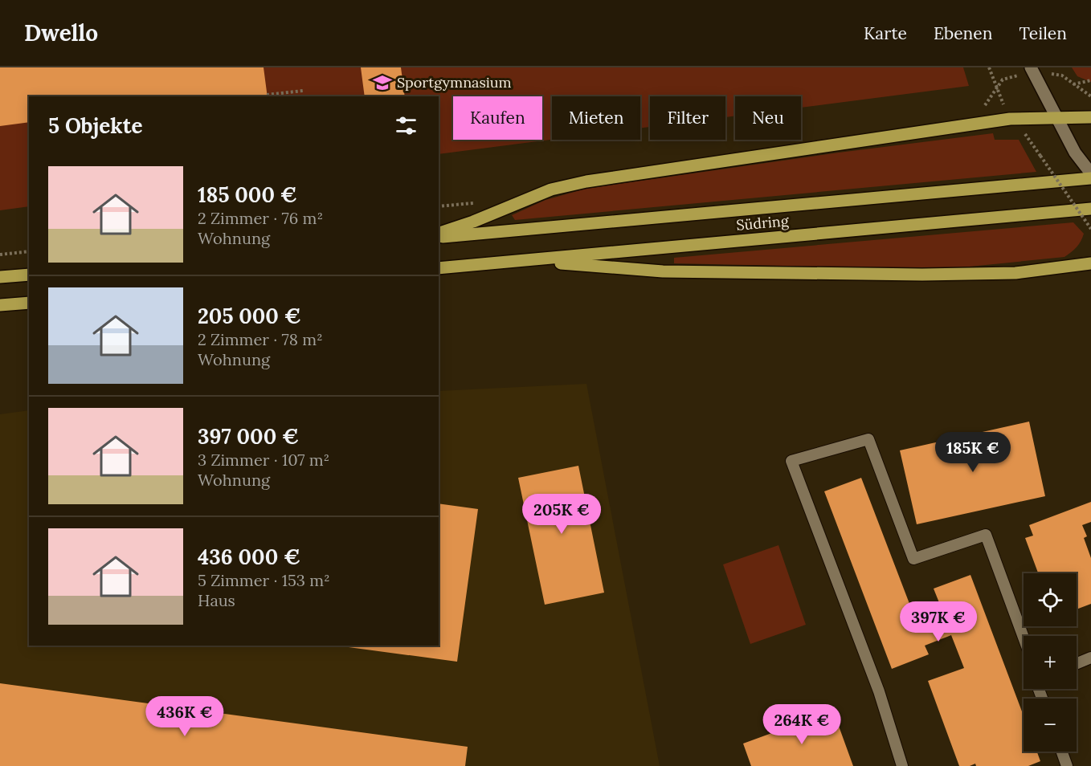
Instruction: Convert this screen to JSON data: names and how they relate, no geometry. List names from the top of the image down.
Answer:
{
  "streets": {
    "main road": ["Südring"]
  },
  "places": {
    "school or university": ["Sportgymnasium"]
  },
  "page": {
    "header": "Dwello",
    "nav": ["Karte", "Ebenen", "Teilen"],
    "chip": [
      "Kaufen",
      "Mieten",
      "Filter",
      "Neu"
    ],
    "heading": "5 Objekte",
    "list": [
      {
        "name": "185 000 €",
        "note": "2 Zimmer · 76 m² · Wohnung"
      },
      {
        "name": "205 000 €",
        "note": "2 Zimmer · 78 m² · Wohnung"
      },
      {
        "name": "397 000 €",
        "note": "3 Zimmer · 107 m² · Wohnung"
      },
      {
        "name": "436 000 €",
        "note": "5 Zimmer · 153 m² · Haus"
      }
    ],
    "price": [
      "185K €",
      "205K €",
      "397K €",
      "436K €",
      "264K €"
    ],
    "map_buttons": ["+", "−"]
  }
}
